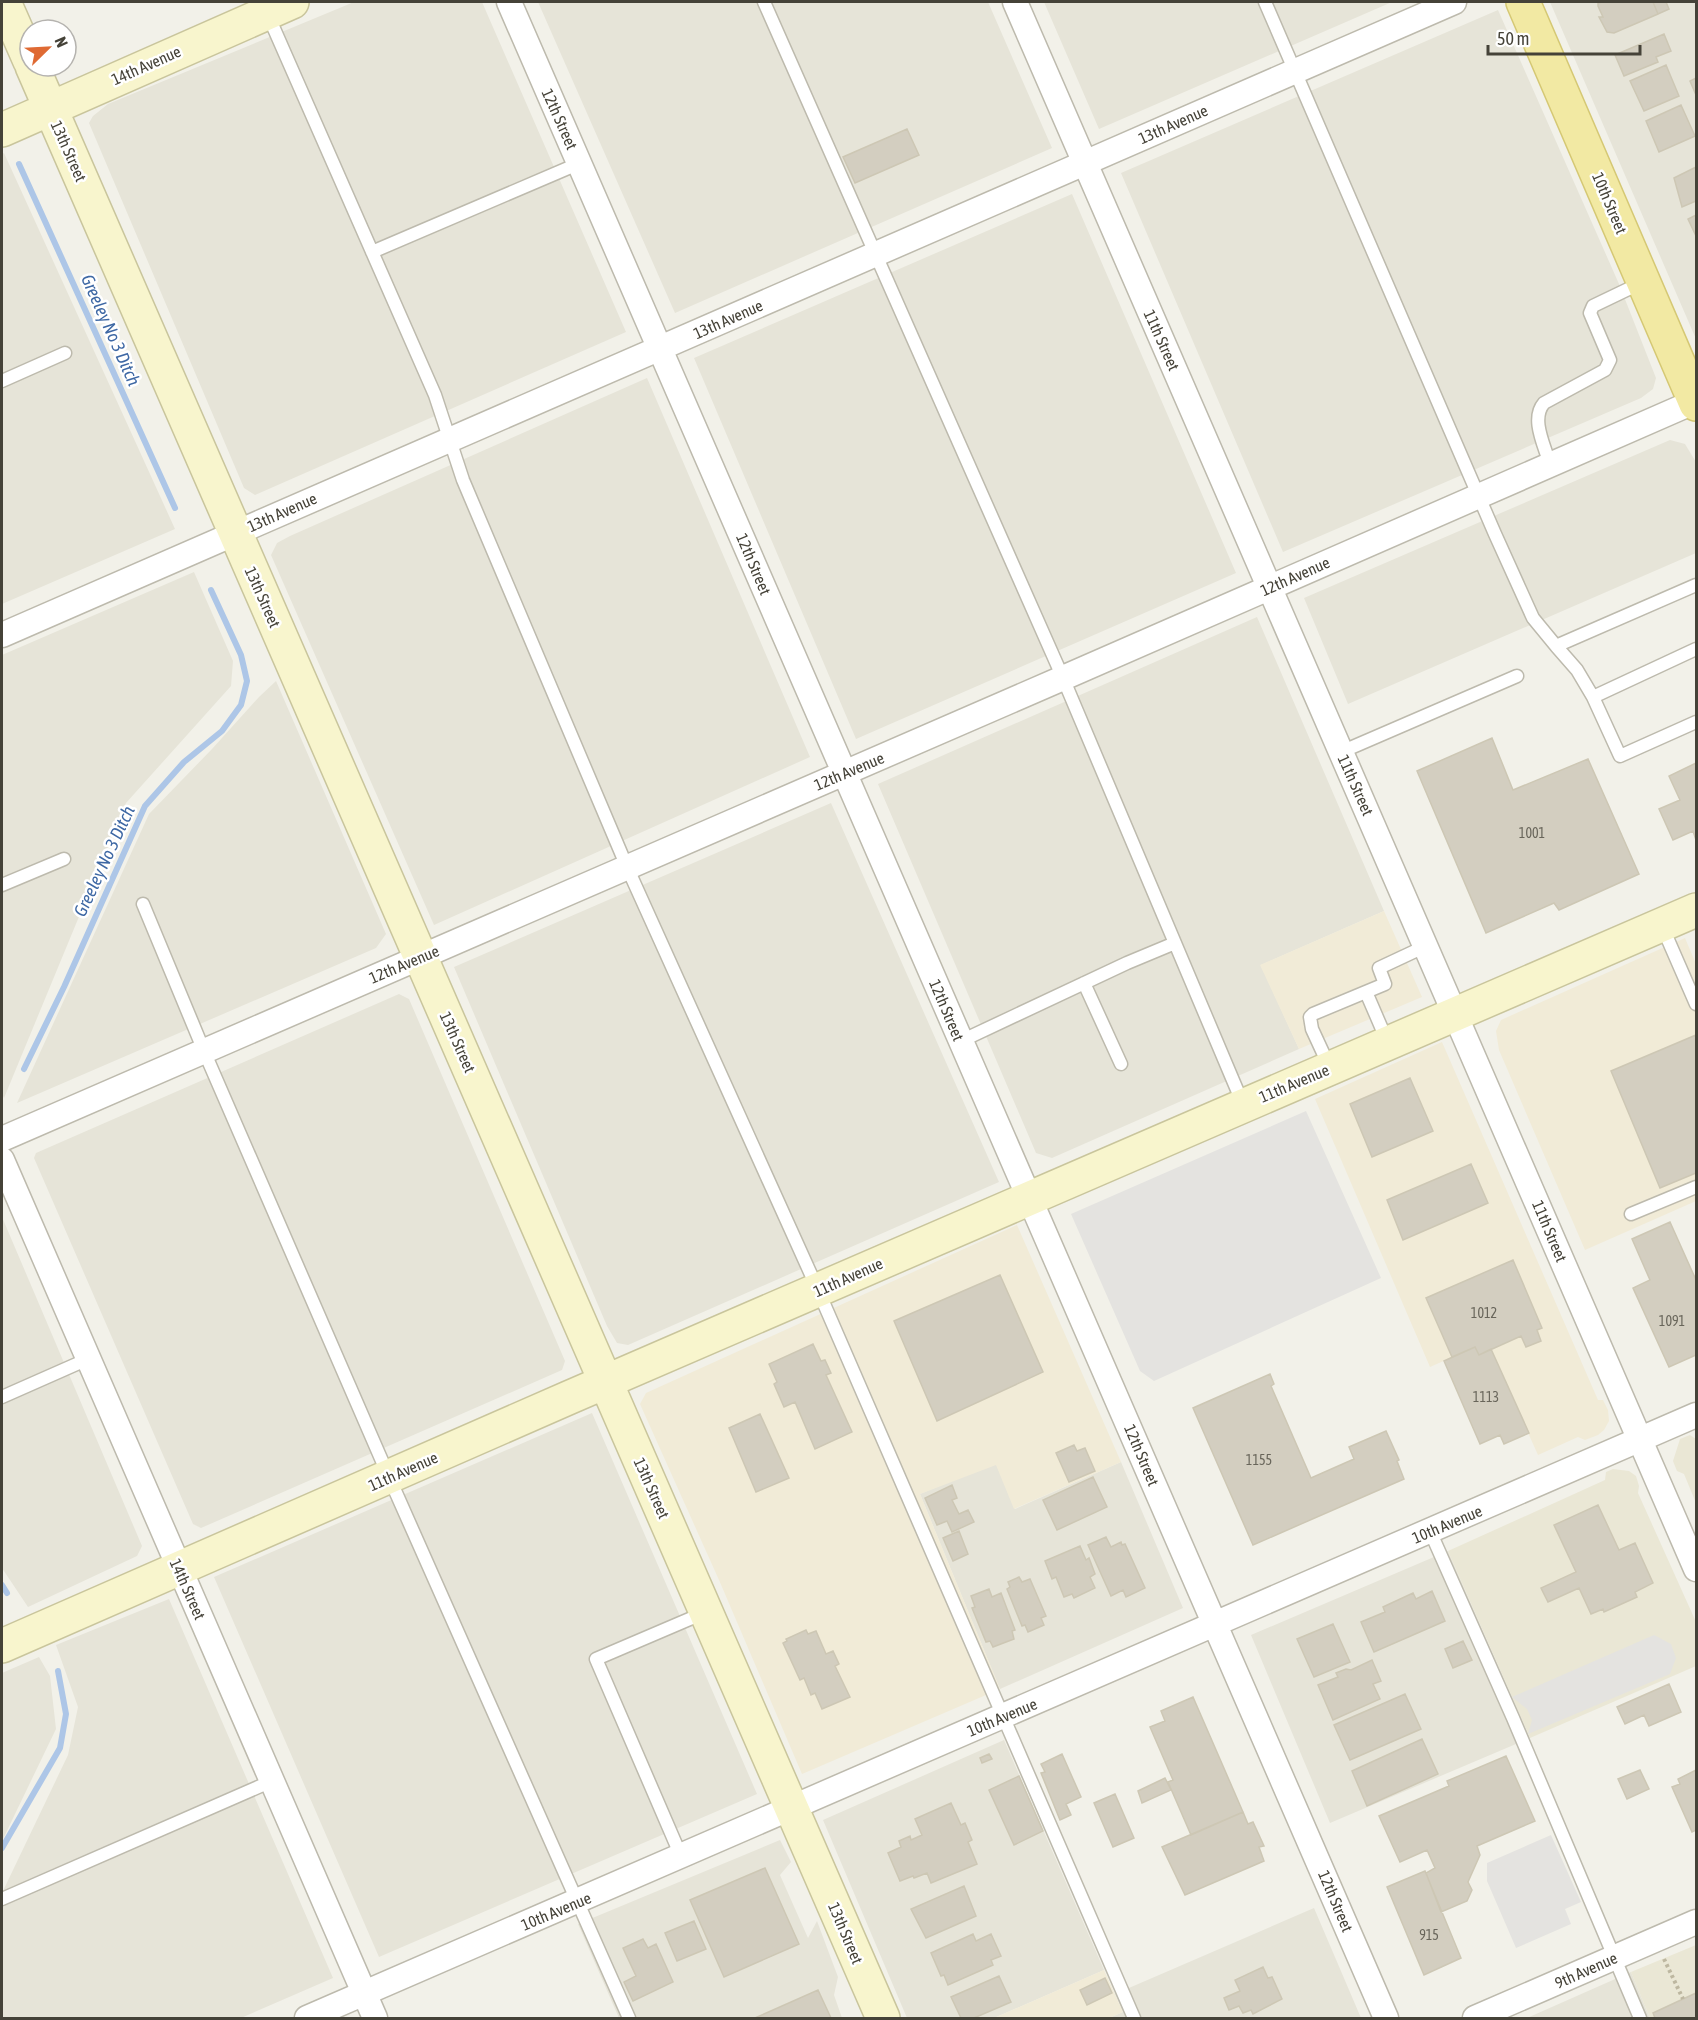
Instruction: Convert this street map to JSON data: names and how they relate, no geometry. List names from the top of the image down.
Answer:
{
  "streets": {
    "main road": ["10th Street"],
    "street": [
      "14th Avenue",
      "12th Street",
      "13th Avenue",
      "13th Street",
      "11th Street",
      "12th Avenue",
      "11th Avenue",
      "10th Avenue",
      "14th Street",
      "9th Avenue"
    ]
  },
  "crossings": [
    ["14th Avenue", "13th Street"],
    ["12th Street", "13th Avenue"],
    ["12th Street", "12th Avenue"],
    ["12th Street", "11th Avenue"],
    ["12th Street", "10th Avenue"],
    ["13th Avenue", "13th Street"],
    ["13th Avenue", "11th Street"],
    ["13th Street", "12th Avenue"],
    ["13th Street", "11th Avenue"],
    ["13th Street", "10th Avenue"],
    ["10th Street", "12th Avenue"],
    ["11th Street", "12th Avenue"],
    ["11th Street", "11th Avenue"],
    ["11th Street", "10th Avenue"],
    ["11th Avenue", "14th Street"],
    ["10th Avenue", "14th Street"]
  ],
  "water": ["Greeley No 3 Ditch"],
  "house_numbers": [
    "1001",
    "1012",
    "1091",
    "1113",
    "1155",
    "915"
  ],
  "scale_bar": "50 m",
  "north": "top right"
}
